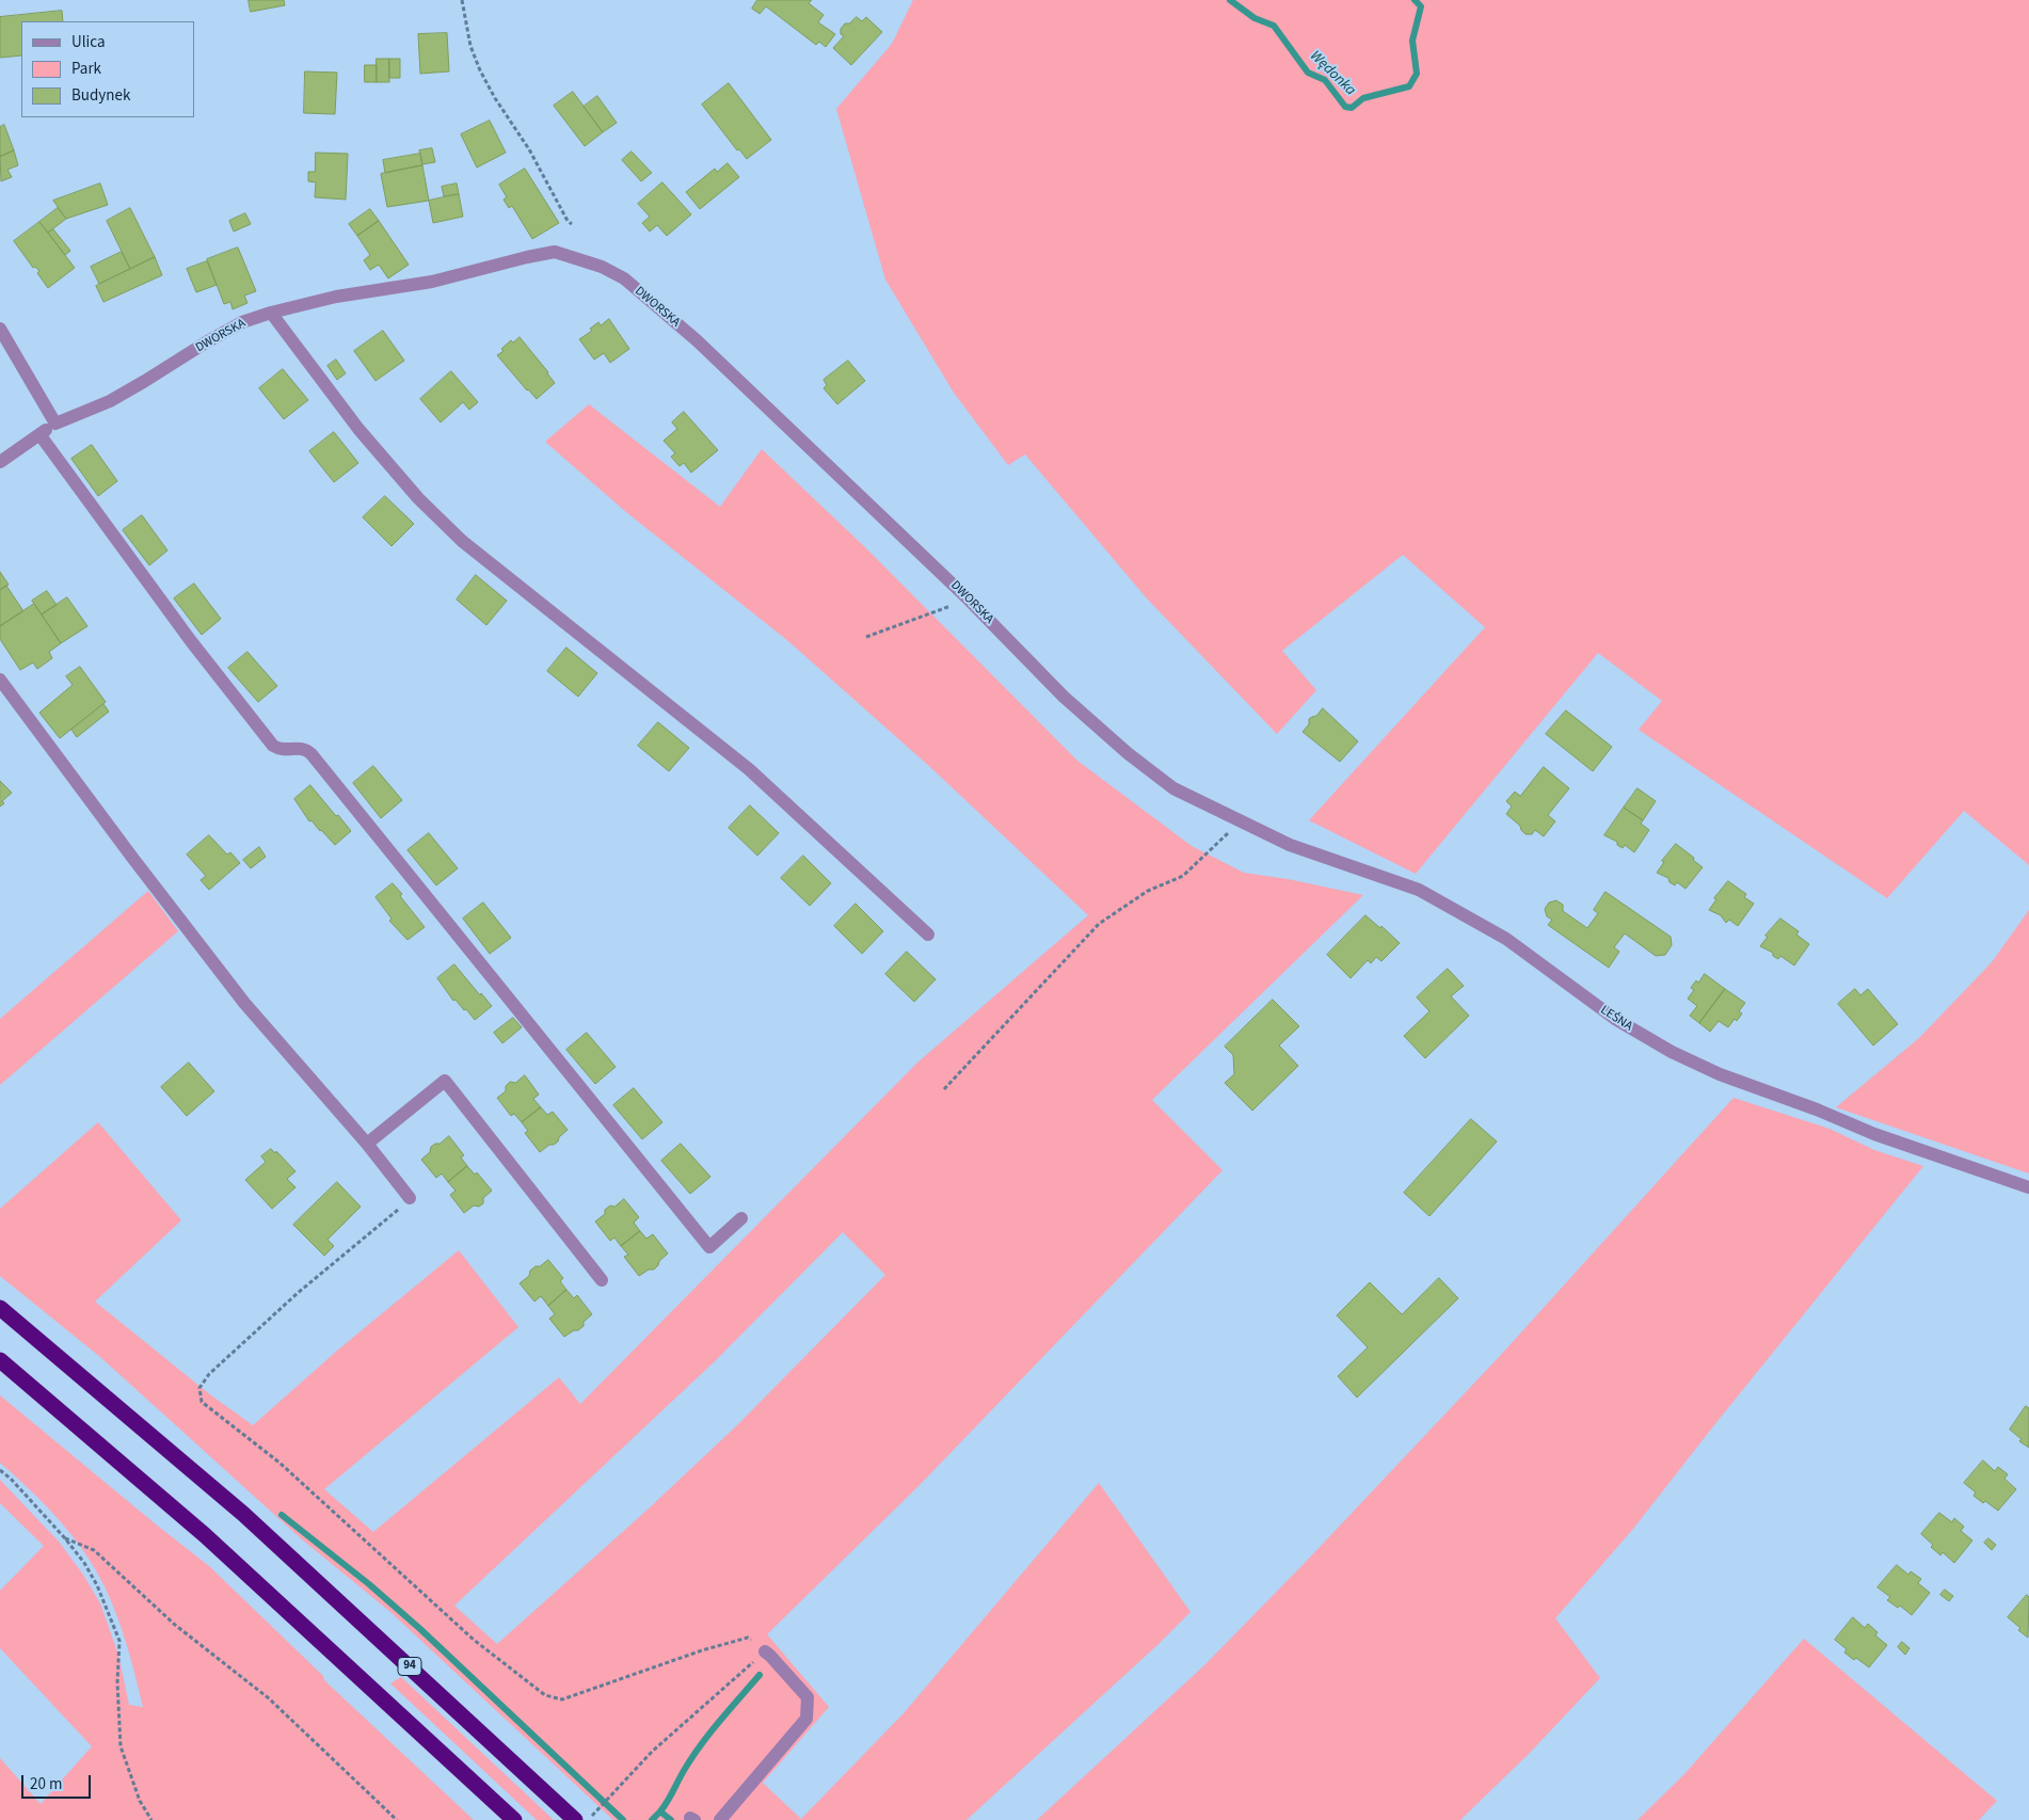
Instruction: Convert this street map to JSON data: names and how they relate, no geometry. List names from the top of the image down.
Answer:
{
  "streets": {
    "highway": ["94"],
    "street": ["DWORSKA", "LEŚNA"]
  },
  "crossings": [
    ["DWORSKA", "LEŚNA"]
  ],
  "water": ["Wędonka"],
  "legend": ["Ulica", "Park", "Budynek"],
  "scale_bar": "20 m"
}
